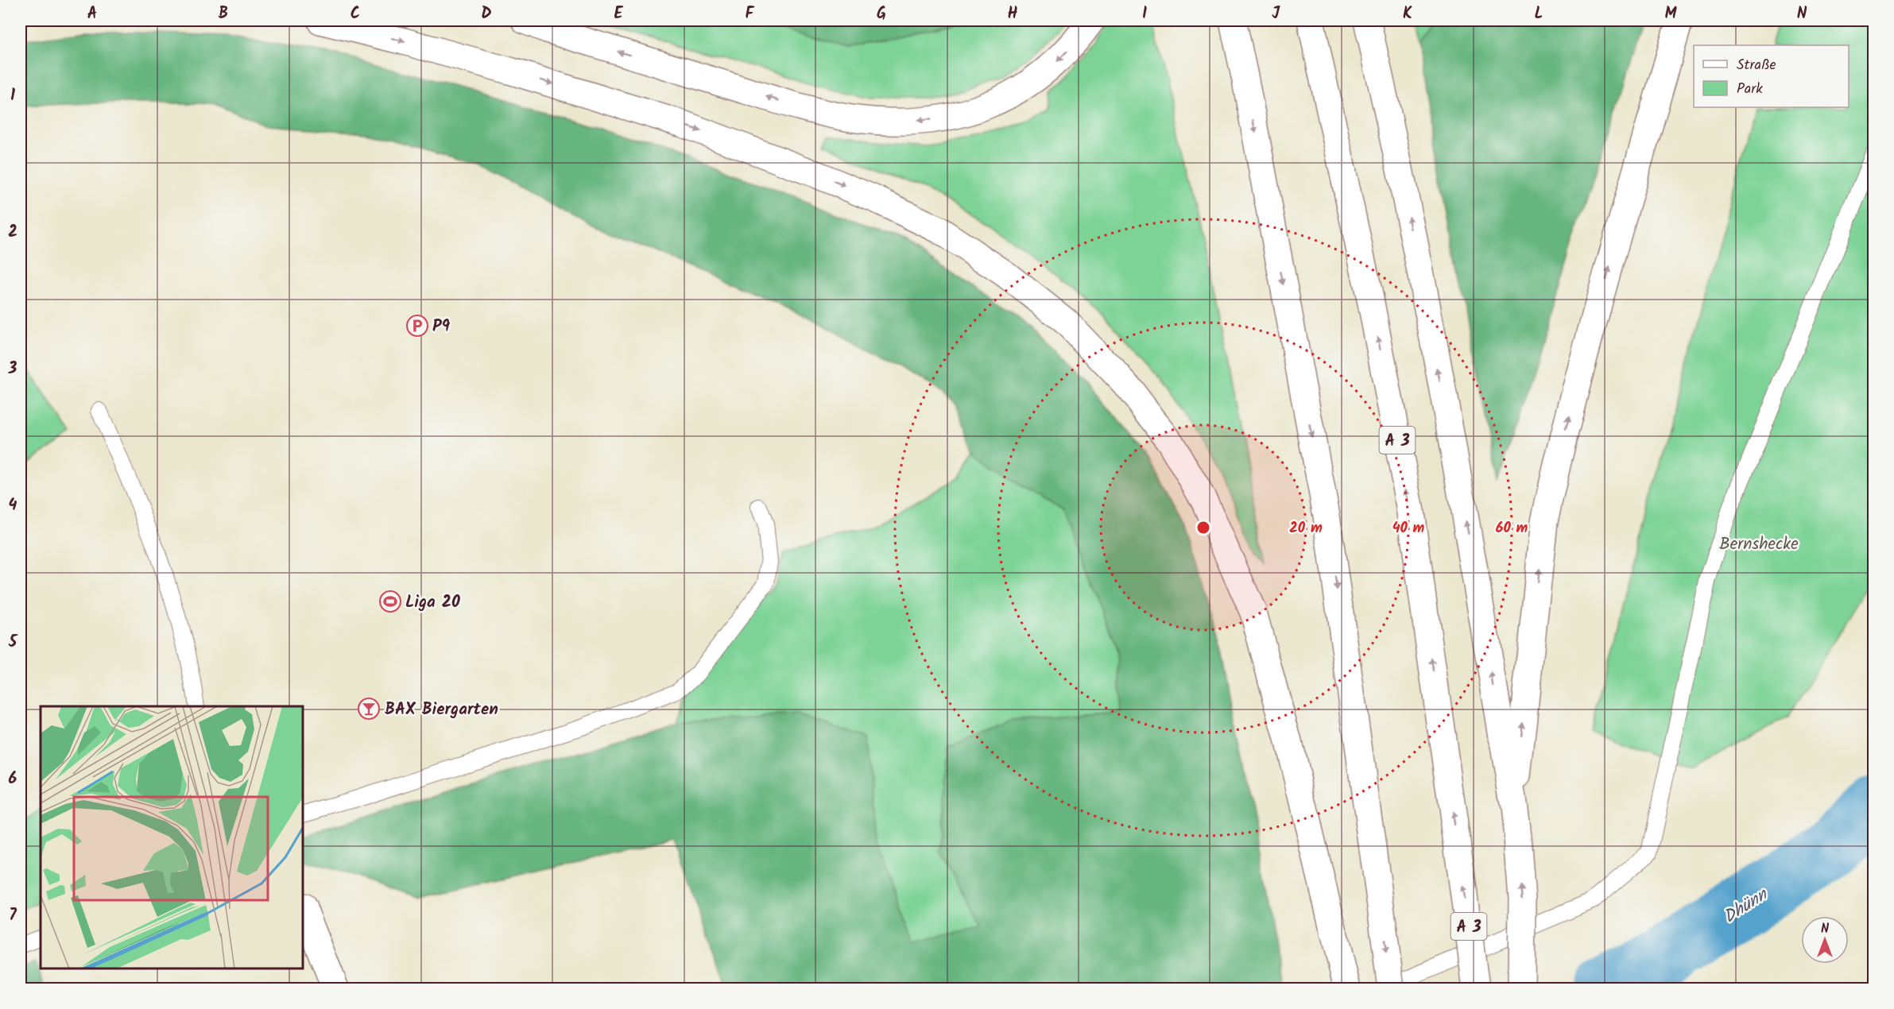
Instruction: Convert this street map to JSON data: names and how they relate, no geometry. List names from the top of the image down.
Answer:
{
  "streets": {
    "main road": ["A 3"]
  },
  "water": ["Dhünn"],
  "parks": ["Bernshecke"],
  "places": {
    "parking": ["P9"],
    "sports": ["Liga 20"],
    "bar": ["BAX Biergarten"]
  },
  "legend": ["Straße", "Park"],
  "north": "top",
  "grid": {
    "columns": [
      "A",
      "B",
      "C",
      "D",
      "E",
      "F",
      "G",
      "H",
      "I",
      "J",
      "K",
      "L",
      "M",
      "N"
    ],
    "rows": [
      "1",
      "2",
      "3",
      "4",
      "5",
      "6",
      "7"
    ]
  },
  "rings": ["20 m", "40 m", "60 m"]
}
